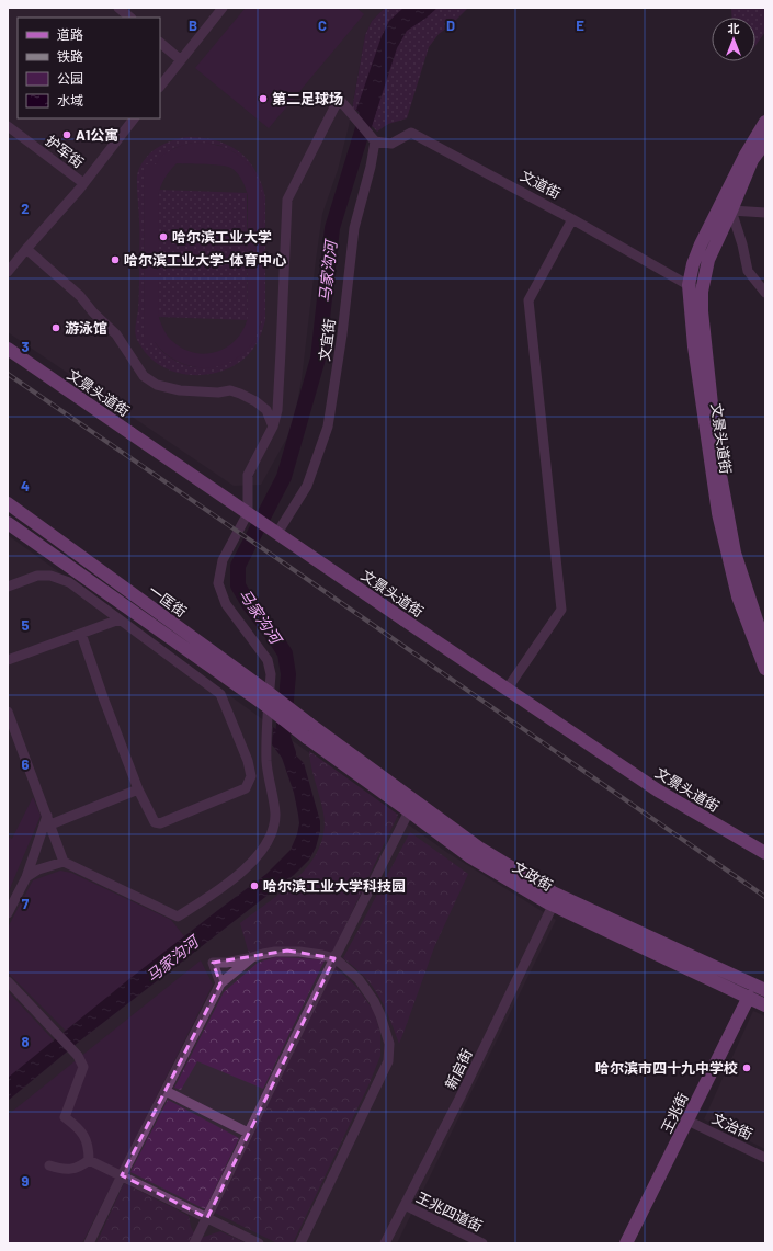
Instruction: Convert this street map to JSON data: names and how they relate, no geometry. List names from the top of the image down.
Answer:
{
  "streets": {
    "main road": [
      "文景头道街",
      "一匡街",
      "文政街",
      "王兆街"
    ],
    "street": [
      "护军街",
      "文道街",
      "文宜街",
      "新启街",
      "文治街",
      "王兆四道街"
    ]
  },
  "crossings": [
    ["文道街", "文宜街"],
    ["文道街", "文景头道街"],
    ["文宜街", "文景头道街"],
    ["一匡街", "文政街"],
    ["文政街", "新启街"],
    ["文政街", "王兆街"],
    ["新启街", "王兆四道街"],
    ["王兆街", "文治街"]
  ],
  "water": ["马家沟河"],
  "places": [
    "第二足球场",
    "A1公寓",
    "哈尔滨工业大学",
    "哈尔滨工业大学-体育中心",
    "游泳馆",
    "哈尔滨工业大学科技园",
    "哈尔滨市四十九中学校"
  ],
  "legend": [
    "道路",
    "铁路",
    "公园",
    "水域"
  ],
  "north": "top",
  "grid": {
    "columns": [
      "B",
      "C",
      "D",
      "E"
    ],
    "rows": [
      "2",
      "3",
      "4",
      "5",
      "6",
      "7",
      "8",
      "9"
    ]
  }
}
